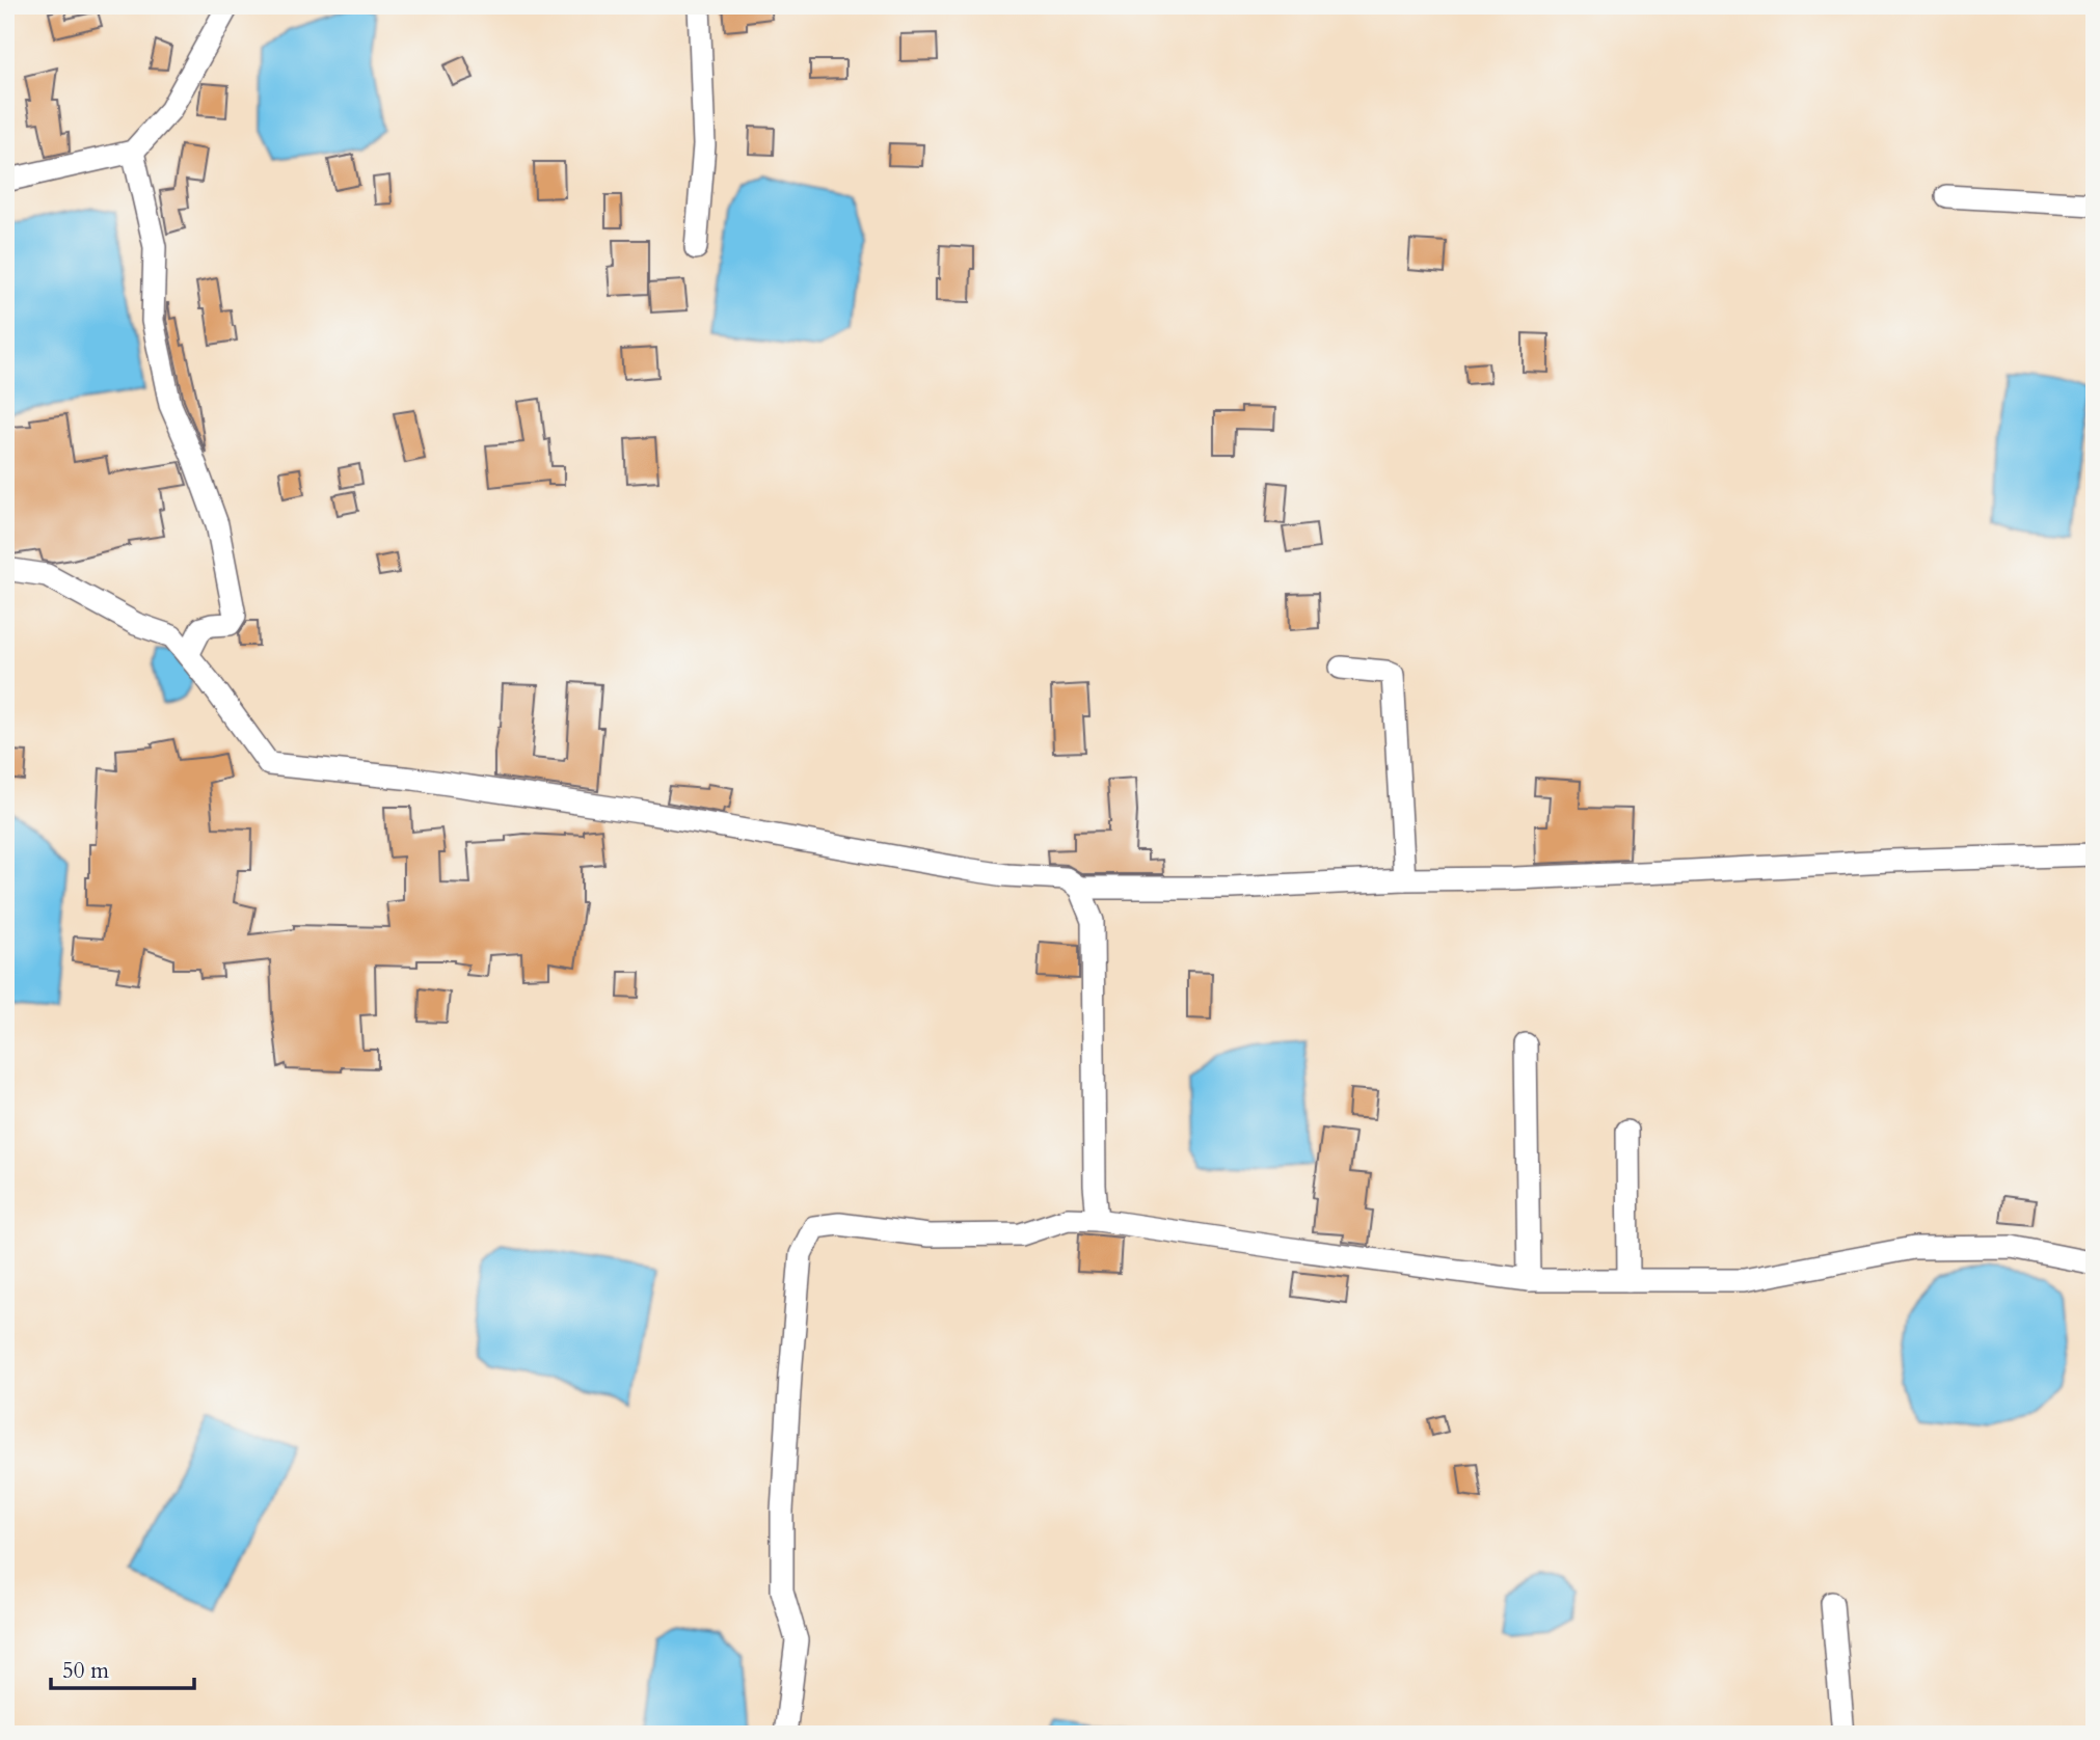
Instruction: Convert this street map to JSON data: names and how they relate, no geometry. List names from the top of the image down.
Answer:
{
  "scale_bar": "50 m"
}
